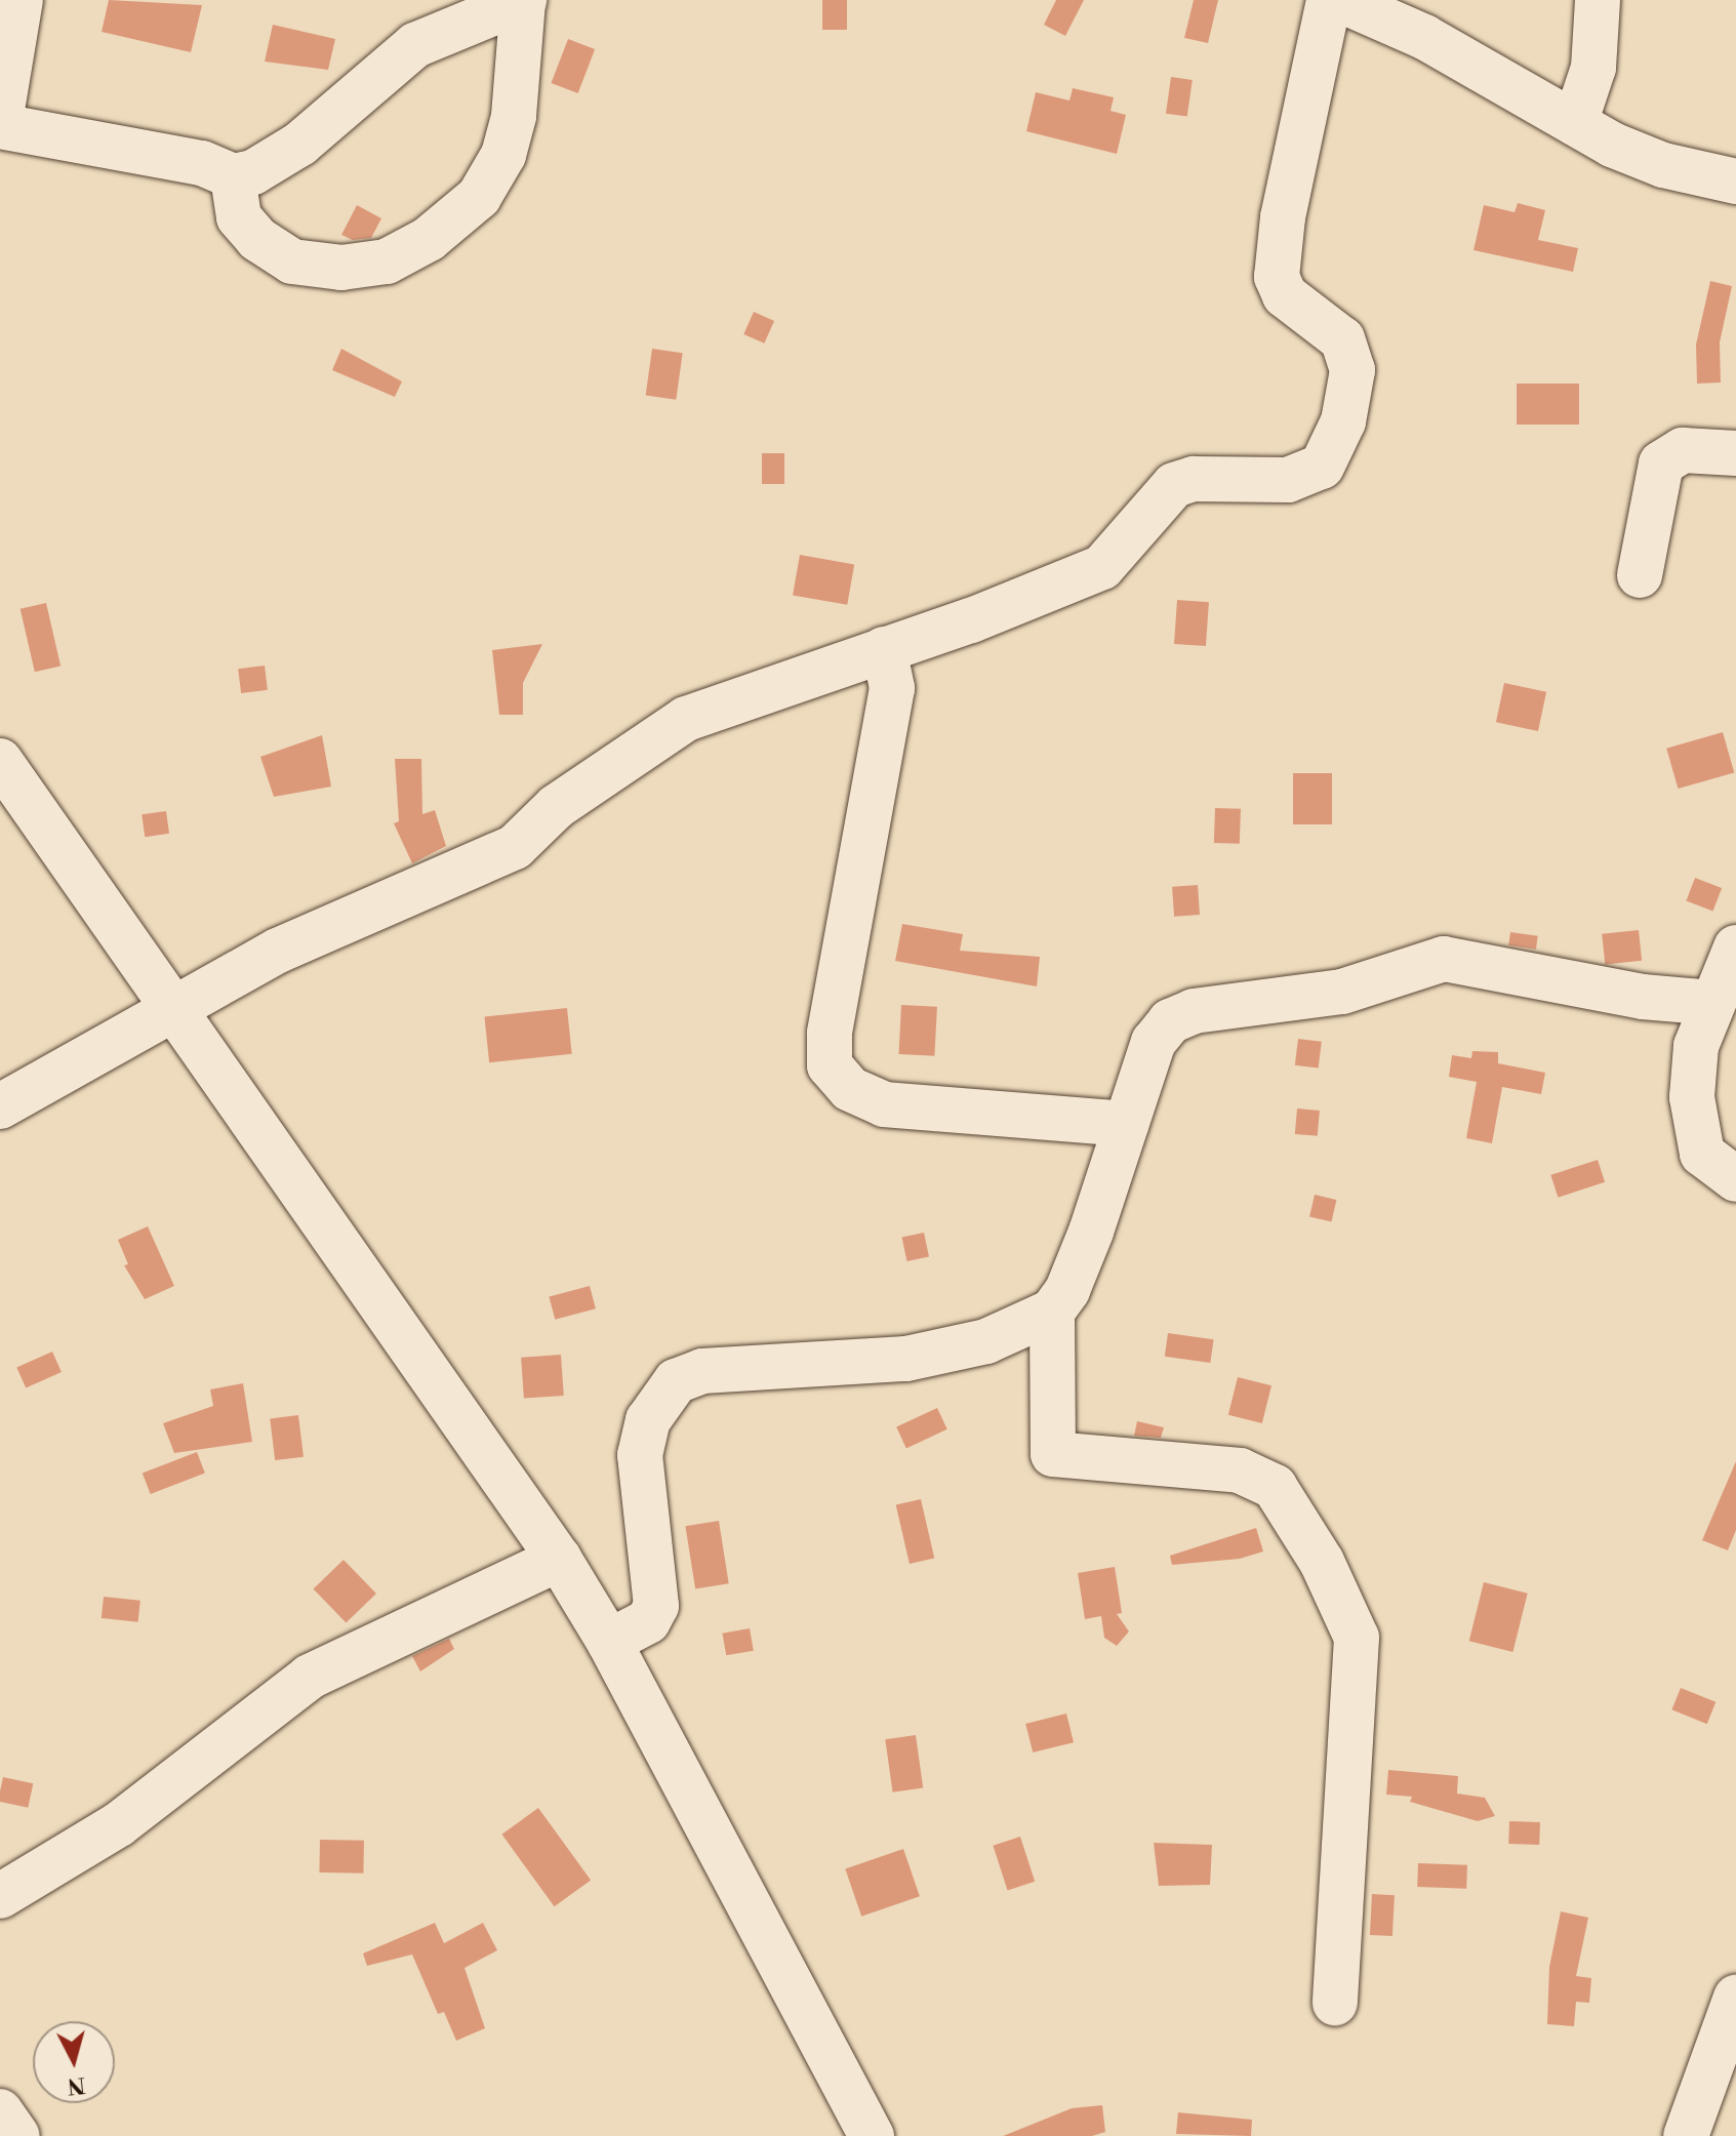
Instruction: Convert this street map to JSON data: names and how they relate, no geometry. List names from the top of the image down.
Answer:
{
  "north": "bottom"
}
